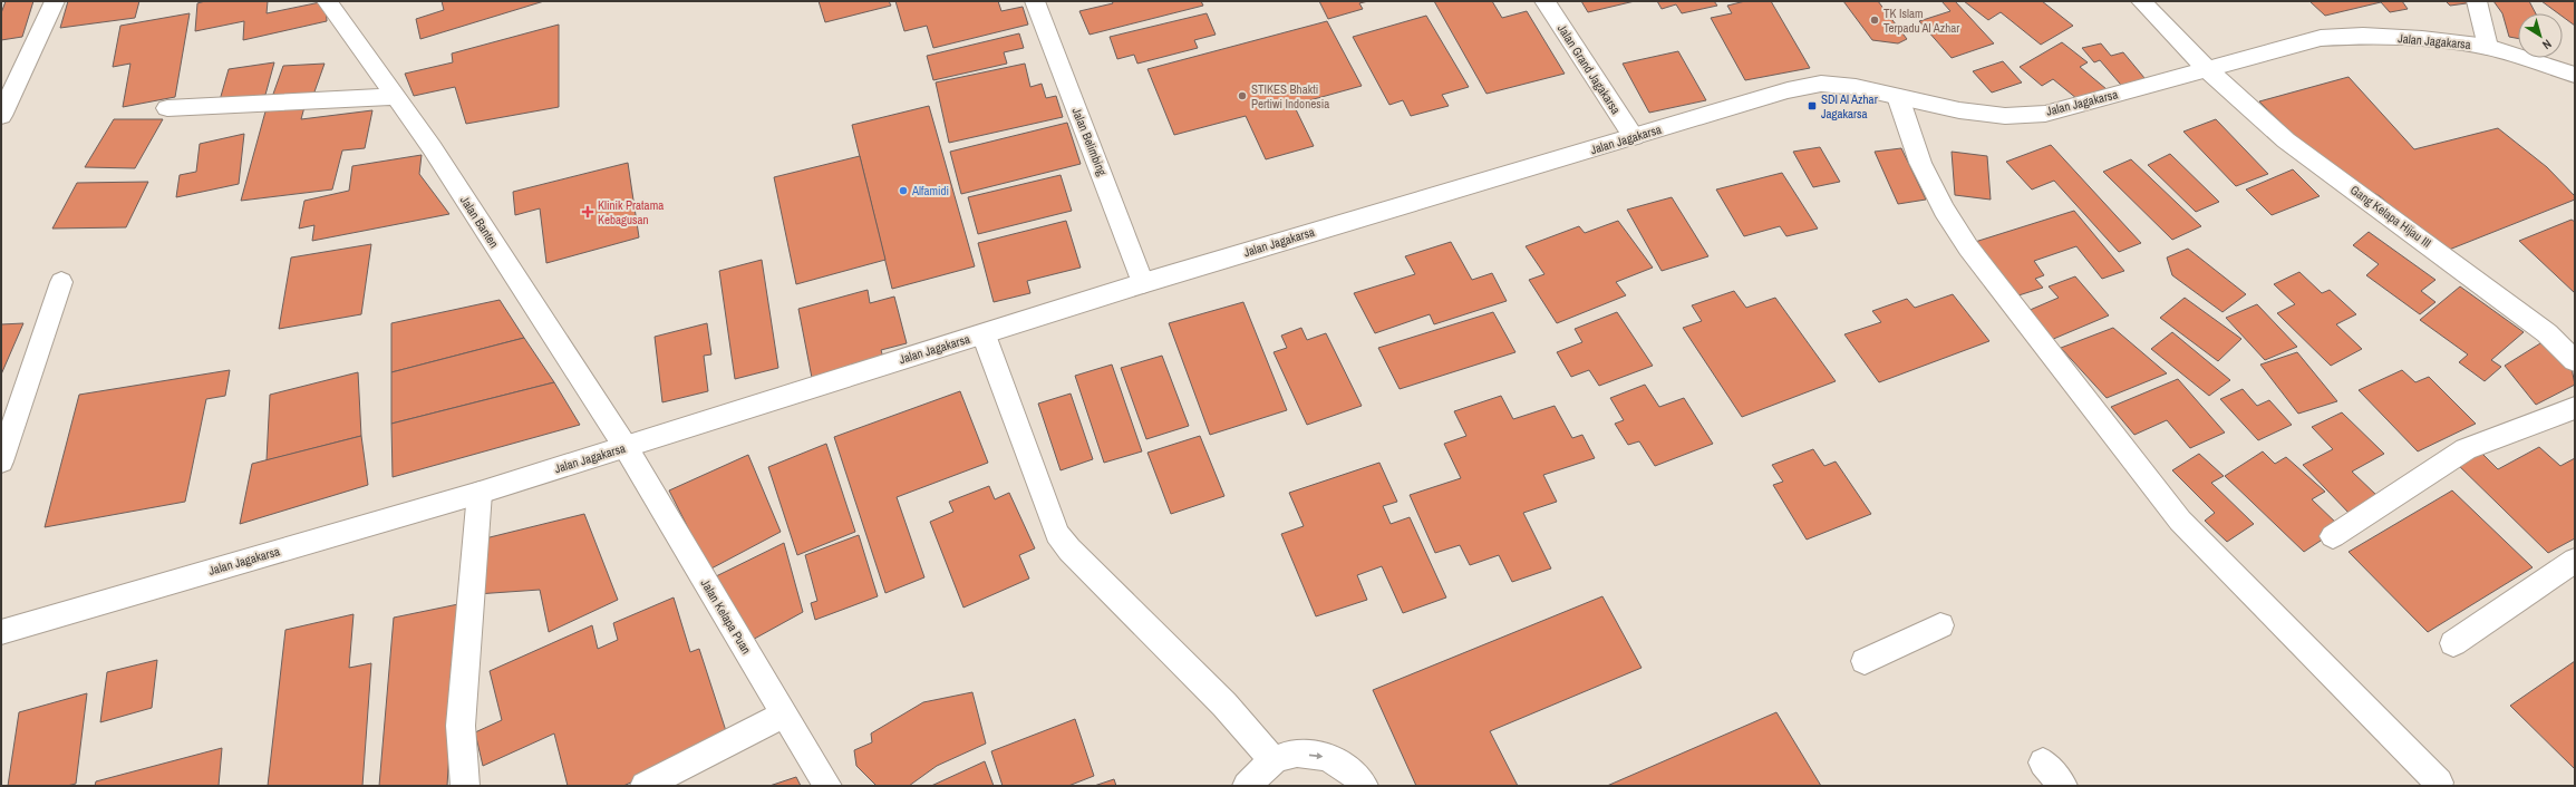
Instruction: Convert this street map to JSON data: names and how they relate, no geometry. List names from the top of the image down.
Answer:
{
  "streets": {
    "street": [
      "Jalan Jagakarsa",
      "Jalan Grand Jagakarsa",
      "Jalan Belimbing",
      "Gang Kelapa Hijau III",
      "Jalan Banten",
      "Jalan Kelapa Puan"
    ]
  },
  "crossings": [
    ["Jalan Jagakarsa", "Jalan Grand Jagakarsa"],
    ["Jalan Jagakarsa", "Jalan Belimbing"],
    ["Jalan Jagakarsa", "Gang Kelapa Hijau III"],
    ["Jalan Jagakarsa", "Jalan Banten"],
    ["Jalan Jagakarsa", "Jalan Kelapa Puan"],
    ["Jalan Banten", "Jalan Kelapa Puan"]
  ],
  "places": {
    "other": ["TK Islam Terpadu Al Azhar", "STIKES Bhakti Pertiwi Indonesia", "Alfamidi"],
    "transit": ["SDI Al Azhar Jagakarsa"],
    "health": ["Klinik Pratama Kebagusan"]
  },
  "north": "bottom right"
}
